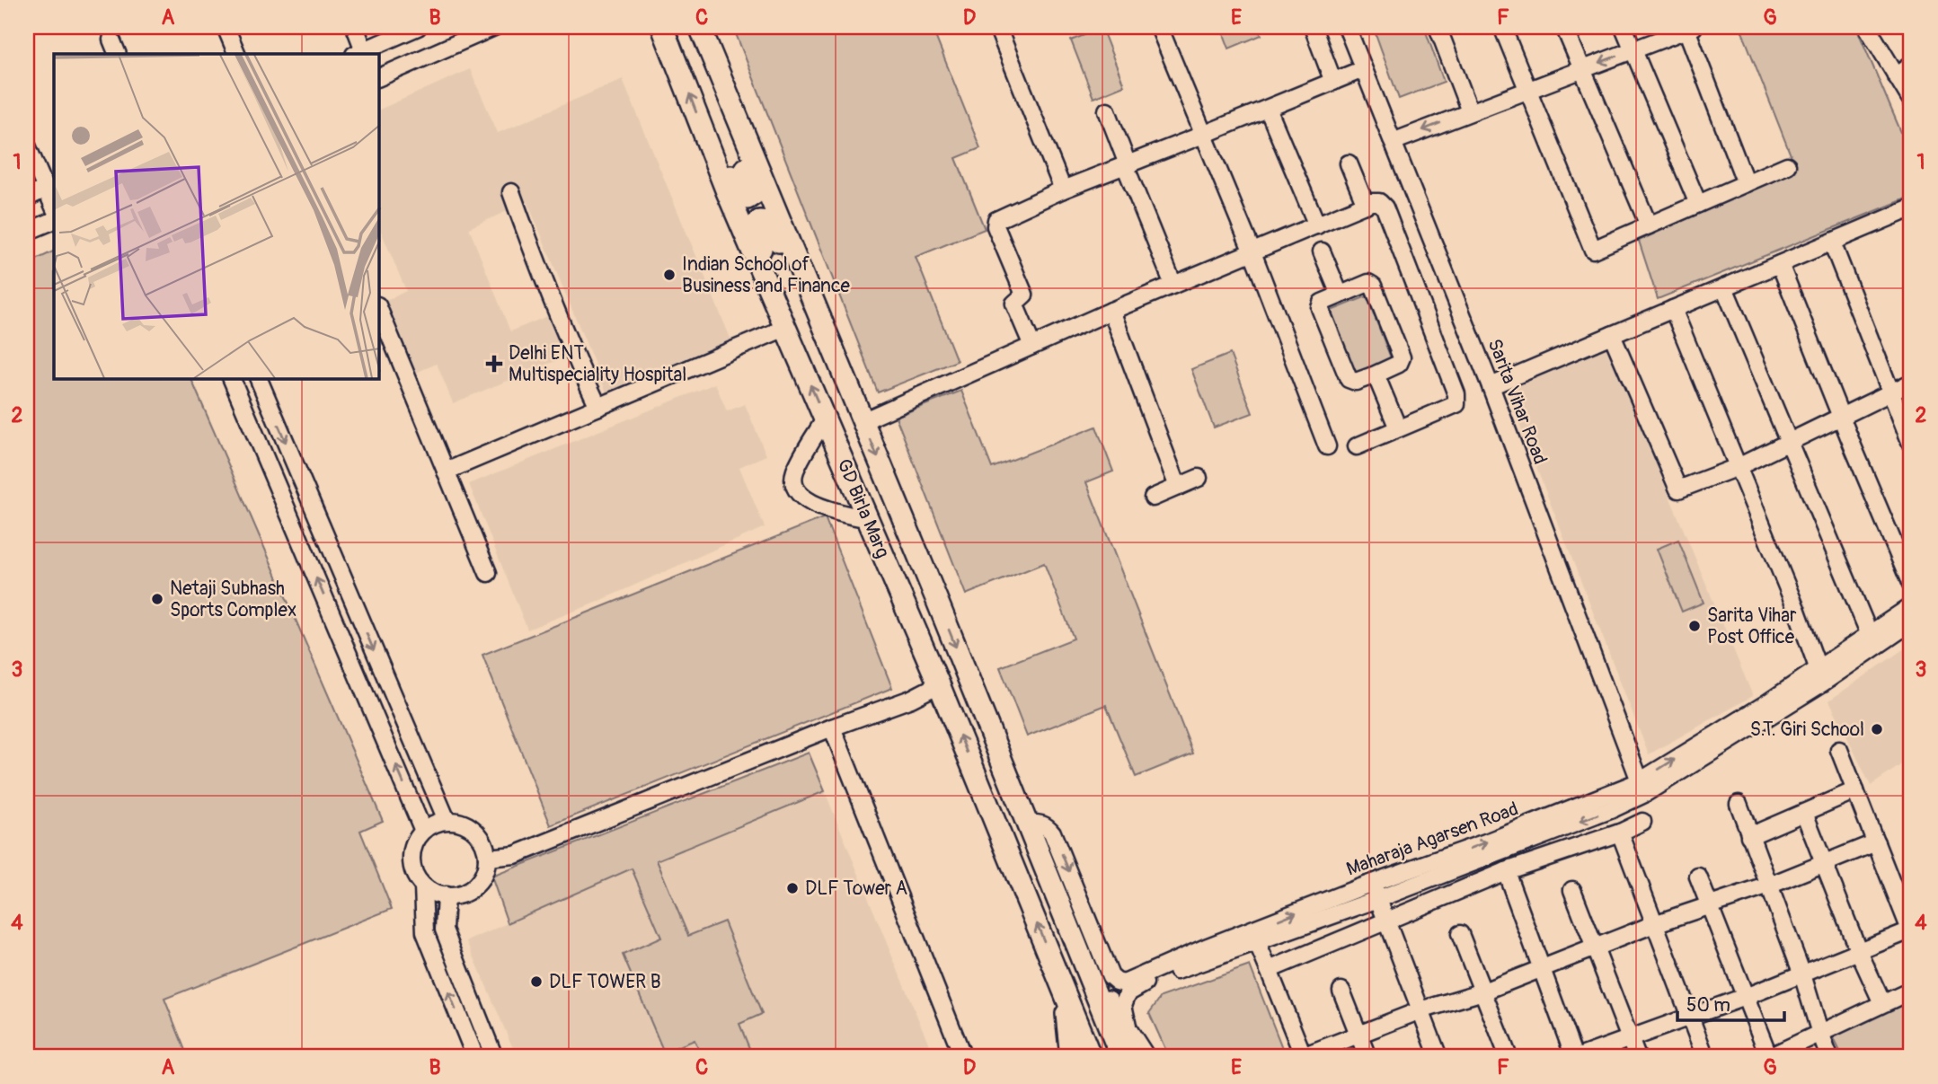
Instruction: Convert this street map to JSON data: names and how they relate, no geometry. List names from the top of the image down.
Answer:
{
  "streets": {
    "main road": ["GD Birla Marg"],
    "street": ["Sarita Vihar Road", "Maharaja Agarsen Road"]
  },
  "crossings": [
    ["Sarita Vihar Road", "Maharaja Agarsen Road"],
    ["GD Birla Marg", "Maharaja Agarsen Road"]
  ],
  "places": {
    "other": [
      "Indian School of Business and Finance",
      "Netaji Subhash Sports Complex",
      "Sarita Vihar Post Office",
      "S.T. Giri School",
      "DLF Tower A",
      "DLF TOWER B"
    ],
    "health": ["Delhi ENT Multispeciality Hospital"]
  },
  "scale_bar": "50 m",
  "grid": {
    "columns": [
      "A",
      "B",
      "C",
      "D",
      "E",
      "F",
      "G"
    ],
    "rows": [
      "1",
      "2",
      "3",
      "4"
    ]
  }
}
